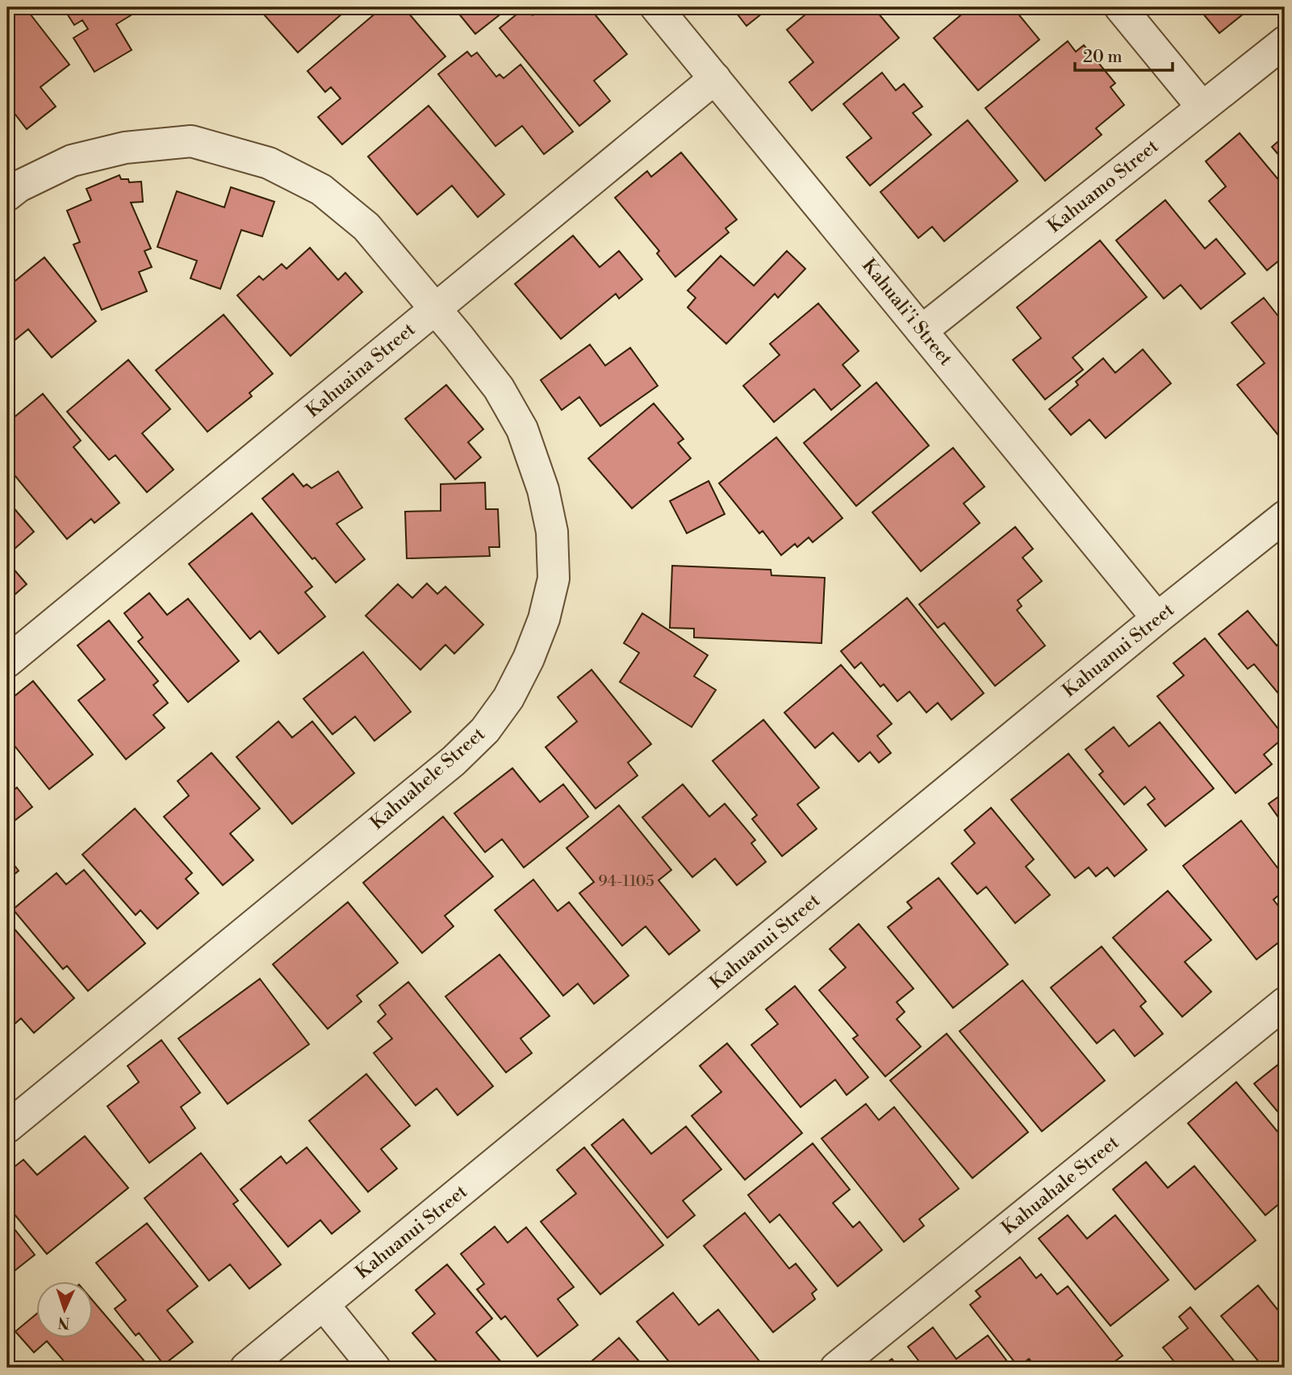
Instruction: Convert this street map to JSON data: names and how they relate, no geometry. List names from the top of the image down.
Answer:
{
  "streets": {
    "street": [
      "Kahuamo Street",
      "Kahuali'i Street",
      "Kahuaina Street",
      "Kahuanui Street",
      "Kahuahele Street",
      "Kahuahale Street"
    ]
  },
  "crossings": [
    ["Kahuamo Street", "Kahuali'i Street"],
    ["Kahuali'i Street", "Kahuaina Street"],
    ["Kahuali'i Street", "Kahuanui Street"],
    ["Kahuaina Street", "Kahuahele Street"]
  ],
  "house_numbers": ["94-1105"],
  "scale_bar": "20 m",
  "north": "bottom"
}
